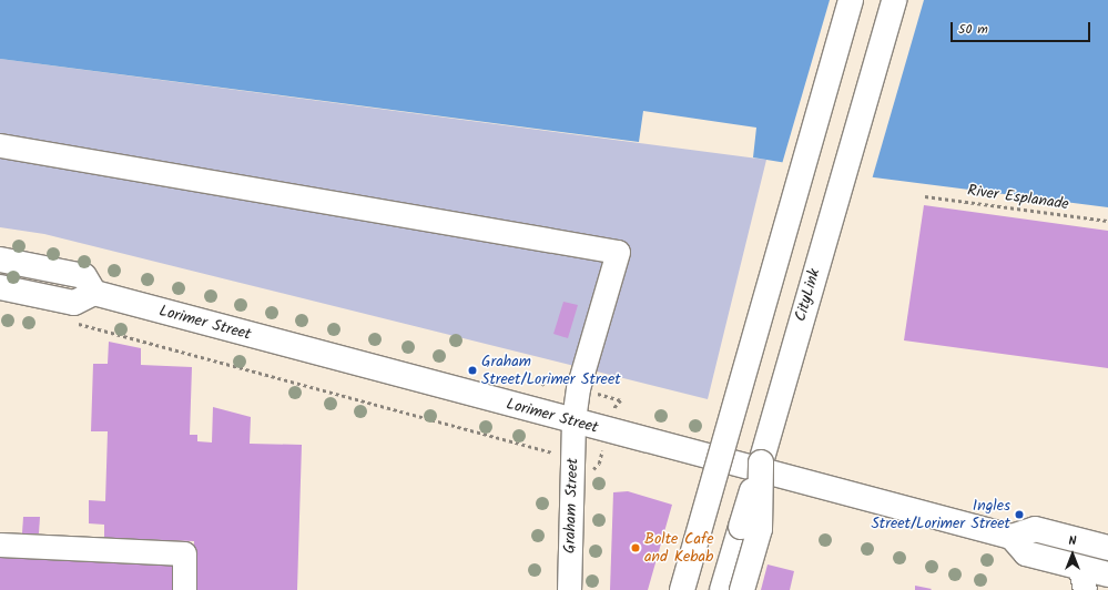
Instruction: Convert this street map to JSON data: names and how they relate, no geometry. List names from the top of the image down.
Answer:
{
  "streets": {
    "main road": ["CityLink", "Lorimer Street"],
    "street": ["Graham Street"],
    "path": ["River Esplanade"]
  },
  "crossings": [
    ["Lorimer Street", "Graham Street"]
  ],
  "places": ["Graham Street/Lorimer Street", "Ingles Street/Lorimer Street", "Bolte Cafe and Kebab"],
  "scale_bar": "50 m",
  "north": "top"
}
